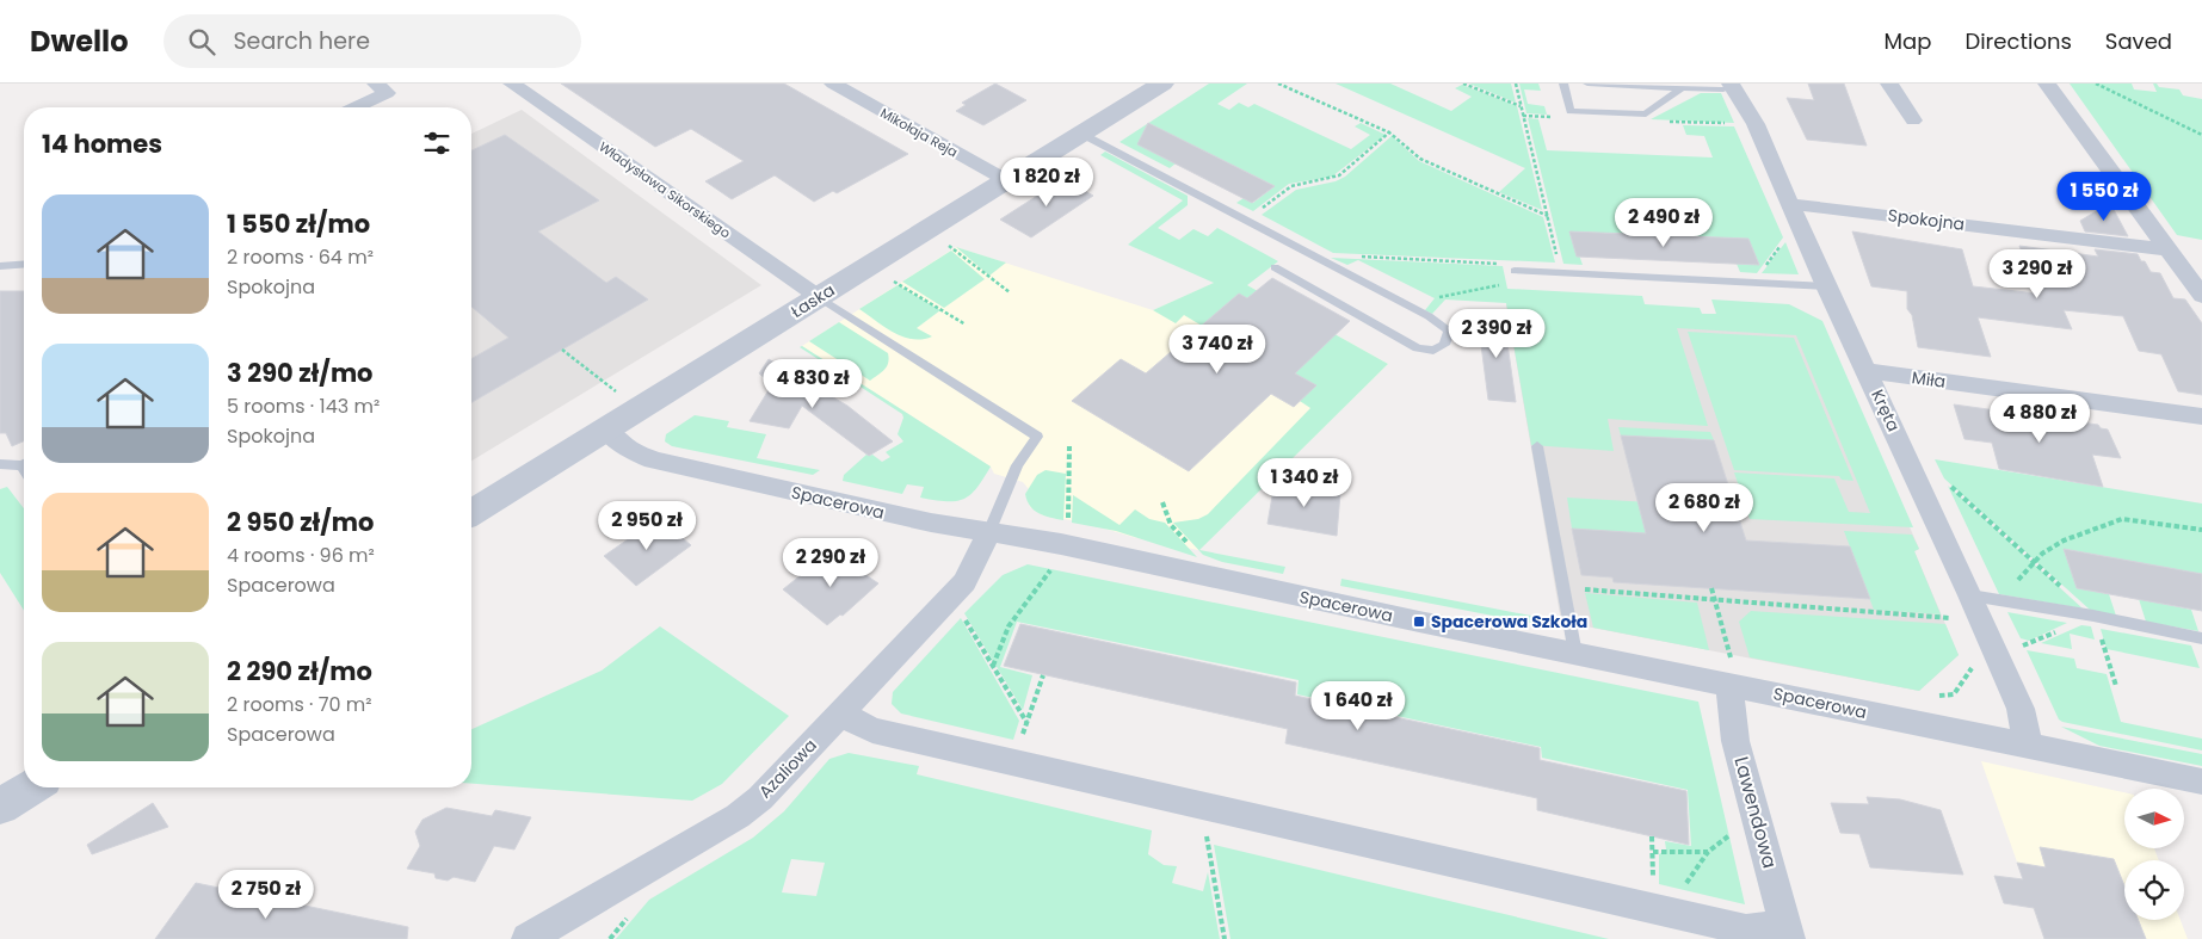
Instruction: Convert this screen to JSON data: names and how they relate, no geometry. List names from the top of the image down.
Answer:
{
  "streets": {
    "street": [
      "Mikołaja Reja",
      "Władysława Sikorskiego",
      "Spokojna",
      "Łaska",
      "Miła",
      "Kręta",
      "Spacerowa",
      "Azaliowa",
      "Lawendowa"
    ]
  },
  "crossings": [
    ["Mikołaja Reja", "Łaska"],
    ["Władysława Sikorskiego", "Łaska"],
    ["Spokojna", "Kręta"],
    ["Łaska", "Spacerowa"],
    ["Miła", "Kręta"],
    ["Kręta", "Spacerowa"],
    ["Spacerowa", "Azaliowa"],
    ["Spacerowa", "Lawendowa"]
  ],
  "places": {
    "transit": ["Spacerowa Szkoła"]
  },
  "north": "right",
  "page": {
    "header": "Dwello",
    "search": "Search here",
    "nav": ["Map", "Directions", "Saved"],
    "heading": "14 homes",
    "price": [
      "1 820 zł",
      "1 550 zł",
      "2 490 zł",
      "3 290 zł",
      "2 390 zł",
      "3 740 zł",
      "4 830 zł",
      "4 880 zł",
      "1 340 zł",
      "2 680 zł",
      "2 950 zł",
      "2 290 zł",
      "1 640 zł",
      "2 750 zł"
    ],
    "list": [
      {
        "name": "1 550 zł/mo",
        "note": "2 rooms · 64 m² · Spokojna"
      },
      {
        "name": "3 290 zł/mo",
        "note": "5 rooms · 143 m² · Spokojna"
      },
      {
        "name": "2 950 zł/mo",
        "note": "4 rooms · 96 m² · Spacerowa"
      },
      {
        "name": "2 290 zł/mo",
        "note": "2 rooms · 70 m² · Spacerowa"
      }
    ]
  }
}
